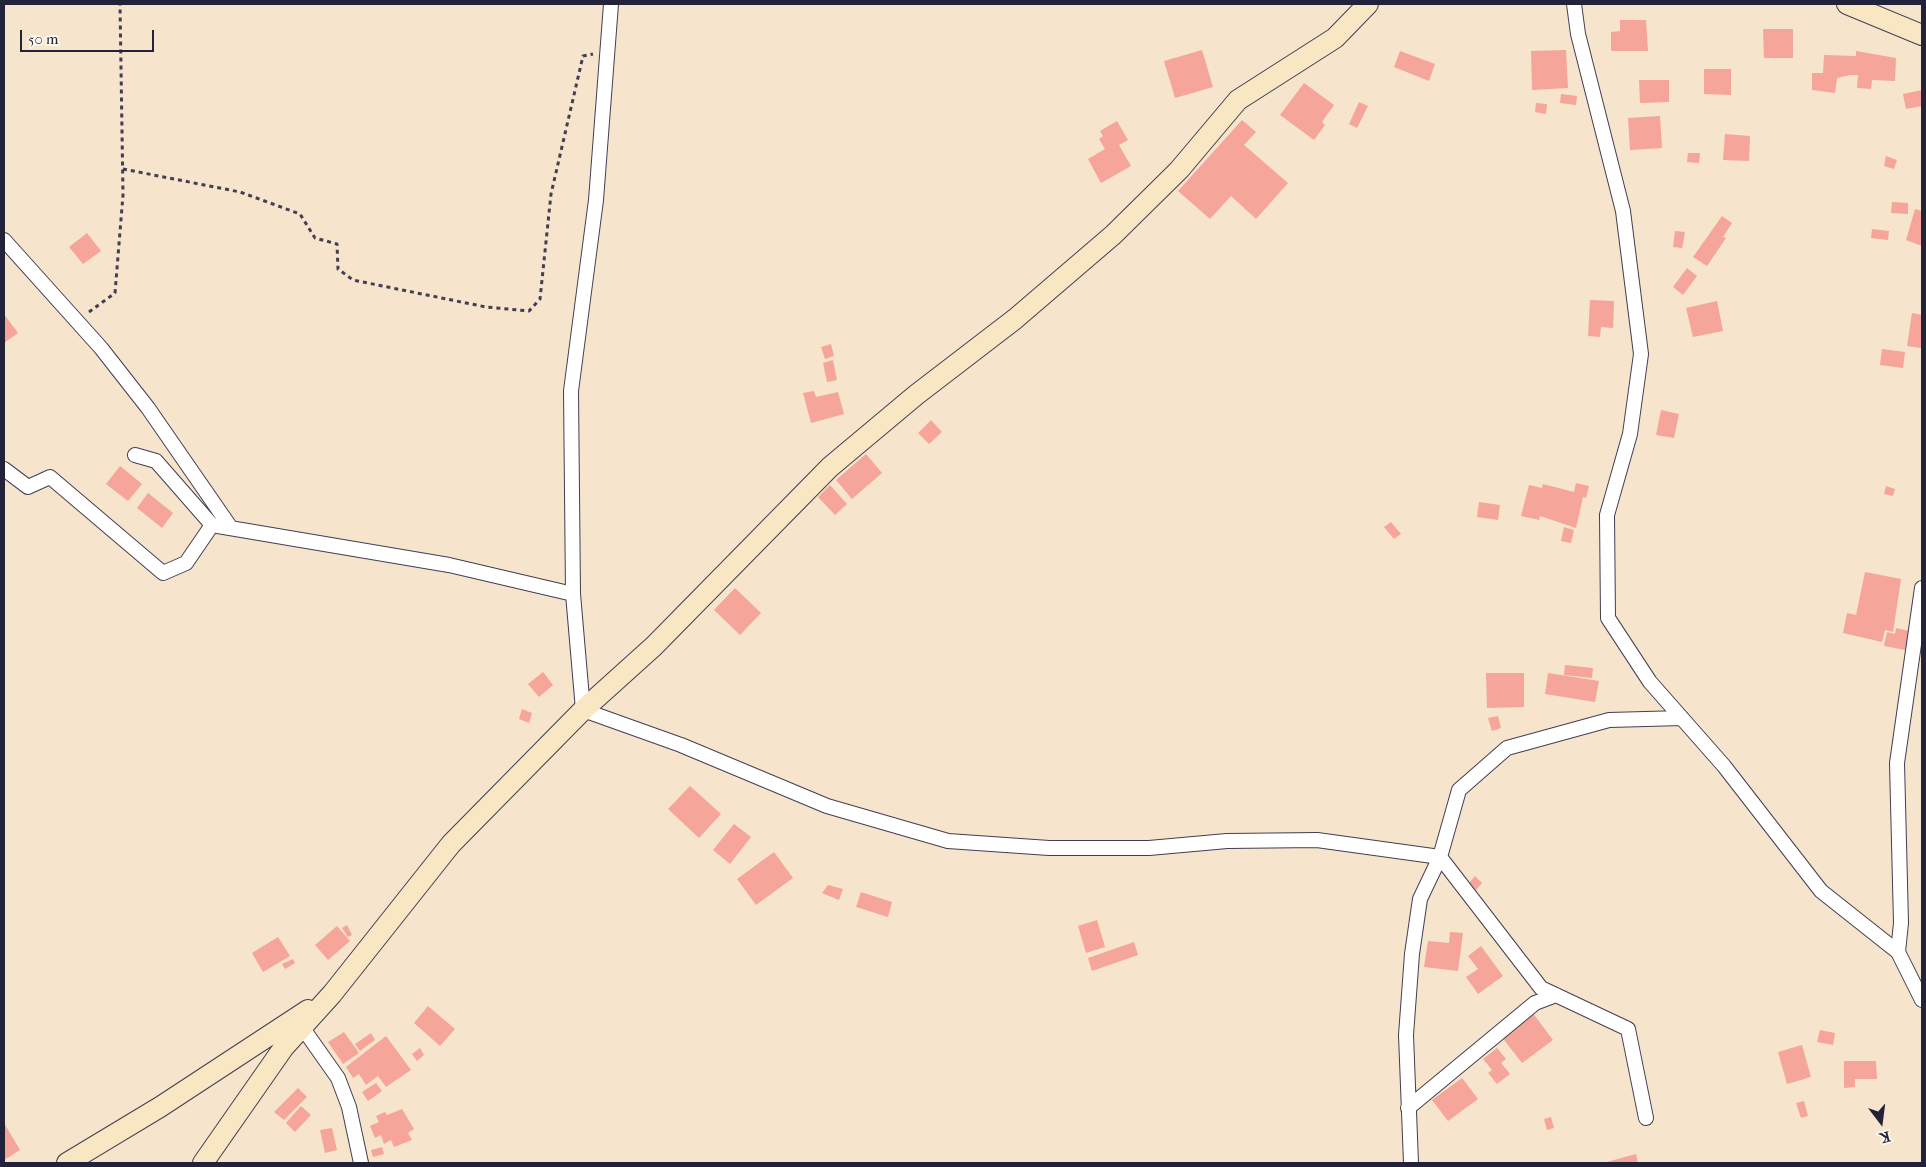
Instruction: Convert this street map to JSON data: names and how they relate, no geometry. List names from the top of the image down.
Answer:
{
  "scale_bar": "50 m",
  "north": "bottom"
}
